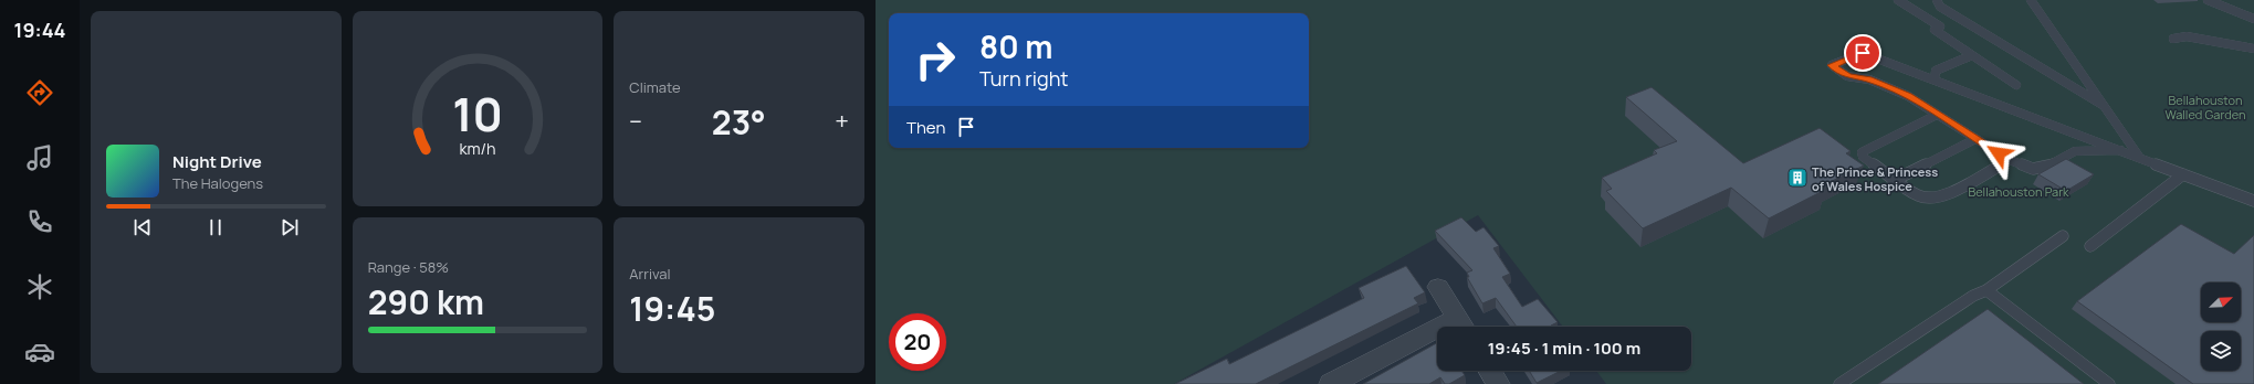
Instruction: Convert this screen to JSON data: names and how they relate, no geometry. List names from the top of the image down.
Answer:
{
  "parks": ["Bellahouston Walled Garden", "Bellahouston Park"],
  "places": {
    "building": ["The Prince & Princess of Wales Hospice"]
  },
  "north": "top right",
  "page": {
    "tabs": "19:44",
    "tile": [
      "Climate",
      ["Range · 58%", "290 km"],
      ["Arrival", "19:45"]
    ],
    "turn": ["80 m", "Turn right"],
    "heat": ["−", "23°", "+"],
    "then": "Then",
    "song": ["Night Drive", "The Halogens"],
    "limit": "20",
    "trip": "19:45 · 1 min · 100 m",
    "gauge": ["10", "km/h"]
  }
}
